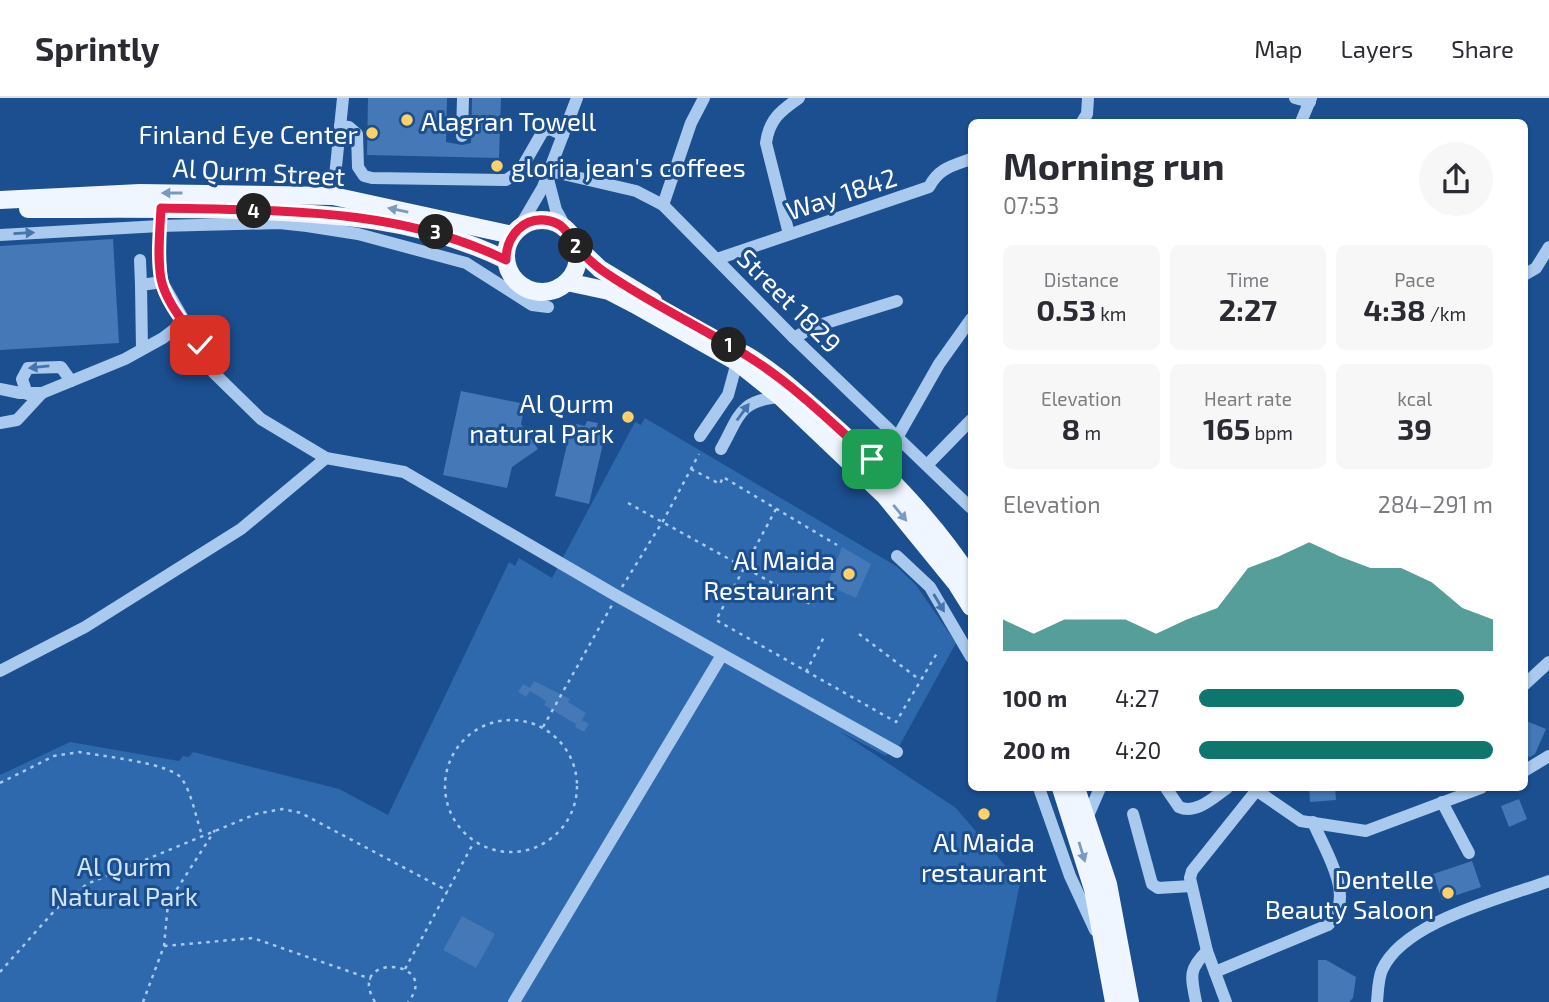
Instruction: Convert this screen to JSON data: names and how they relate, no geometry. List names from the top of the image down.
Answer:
{
  "streets": {
    "main road": ["Al Qurm Street"],
    "street": ["Way 1842", "Street 1829"]
  },
  "crossings": [
    ["Way 1842", "Street 1829"]
  ],
  "parks": ["Al Qurm Natural Park"],
  "places": [
    "Alagran Towell",
    "Finland Eye Center",
    "gloria jean's coffees",
    "Al Qurm natural Park",
    "Al Maida Restaurant",
    "Al Maida restaurant",
    "Dentelle Beauty Saloon"
  ],
  "page": {
    "header": "Sprintly",
    "nav": ["Map", "Layers", "Share"],
    "heading": ["Morning run", "07:53"],
    "pins": [
      "4",
      "3",
      "2",
      "1"
    ],
    "stats": [
      ["Distance", "0.53 km"],
      ["Time", "2:27"],
      ["Pace", "4:38 /km"],
      ["Elevation", "8 m"],
      ["Heart rate", "165 bpm"],
      ["kcal", "39"]
    ],
    "chart": ["Elevation", "284–291 m"],
    "list": [
      {
        "name": "100 m",
        "note": "4:27"
      },
      {
        "name": "200 m",
        "note": "4:20"
      }
    ]
  }
}
